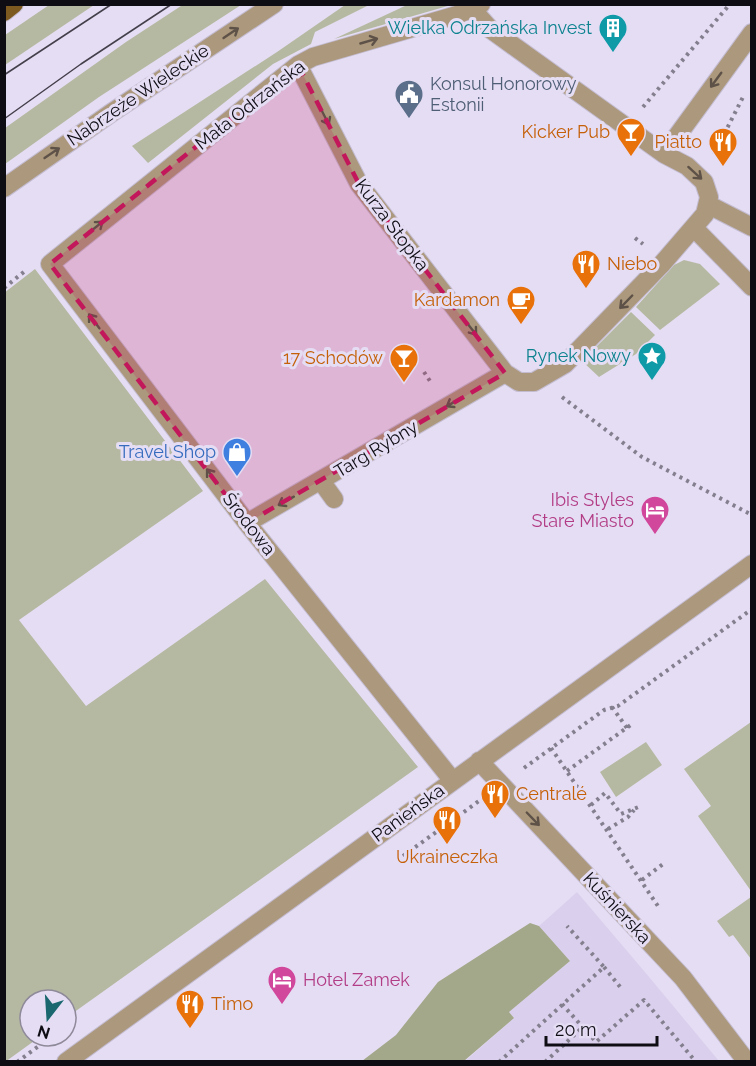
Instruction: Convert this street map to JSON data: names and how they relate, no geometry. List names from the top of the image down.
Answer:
{
  "streets": {
    "street": [
      "Nabrzeże Wieleckie",
      "Mała Odrzańska",
      "Kurza Stopka",
      "Targ Rybny",
      "Środowa",
      "Panieńska",
      "Kuśnierska"
    ]
  },
  "crossings": [
    ["Mała Odrzańska", "Kurza Stopka"],
    ["Mała Odrzańska", "Środowa"],
    ["Kurza Stopka", "Targ Rybny"],
    ["Targ Rybny", "Środowa"],
    ["Środowa", "Panieńska"],
    ["Panieńska", "Kuśnierska"]
  ],
  "one_way": [
    "Nabrzeże Wieleckie",
    "Mała Odrzańska",
    "Kurza Stopka",
    "Targ Rybny",
    "Środowa",
    "Kuśnierska"
  ],
  "places": {
    "building": ["Wielka Odrzańska Invest"],
    "public building": ["Konsul Honorowy Estonii"],
    "bar": ["Kicker Pub", "17 Schodów"],
    "restaurant": [
      "Piatto",
      "Niebo",
      "Centralé",
      "Ukraineczka",
      "Timo"
    ],
    "cafe": ["Kardamon"],
    "place": ["Rynek Nowy"],
    "shop": ["Travel Shop"],
    "hotel": ["Ibis Styles Stare Miasto", "Hotel Zamek"]
  },
  "scale_bar": "20 m",
  "north": "bottom"
}
